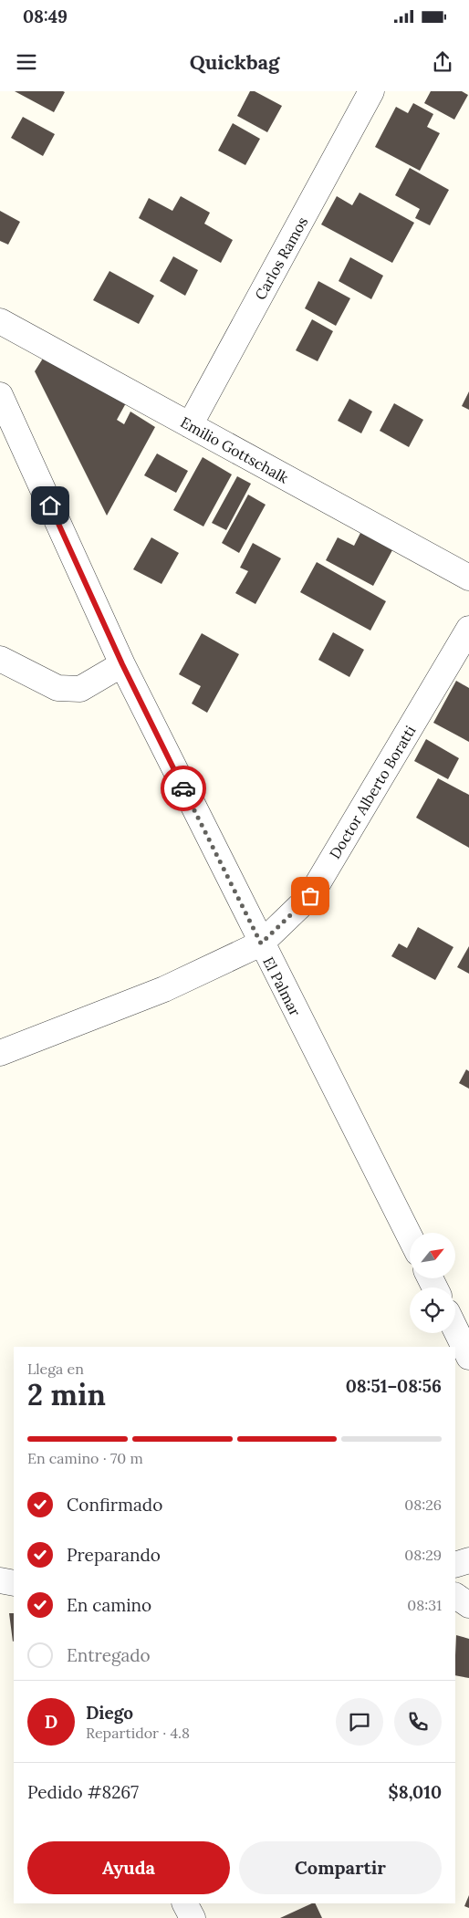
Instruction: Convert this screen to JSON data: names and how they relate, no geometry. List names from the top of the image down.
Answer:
{
  "streets": {
    "street": [
      "Carlos Ramos",
      "Emilio Gottschalk",
      "Doctor Alberto Boratti",
      "El Palmar"
    ]
  },
  "crossings": [
    ["Carlos Ramos", "Emilio Gottschalk"],
    ["Doctor Alberto Boratti", "El Palmar"]
  ],
  "north": "top right",
  "page": {
    "status": "08:49",
    "header": "Quickbag",
    "heading": ["2 min", "Llega en", "08:51–08:56"],
    "panel": [
      "Diego",
      "Repartidor · 4.8",
      "Pedido #8267",
      "$8,010"
    ],
    "bar": "En camino · 70 m",
    "list": [
      ["Confirmado", "08:26"],
      ["Preparando", "08:29"],
      ["En camino", "08:31"],
      "Entregado"
    ],
    "round": "D",
    "buttons": ["Ayuda", "Compartir"]
  }
}
